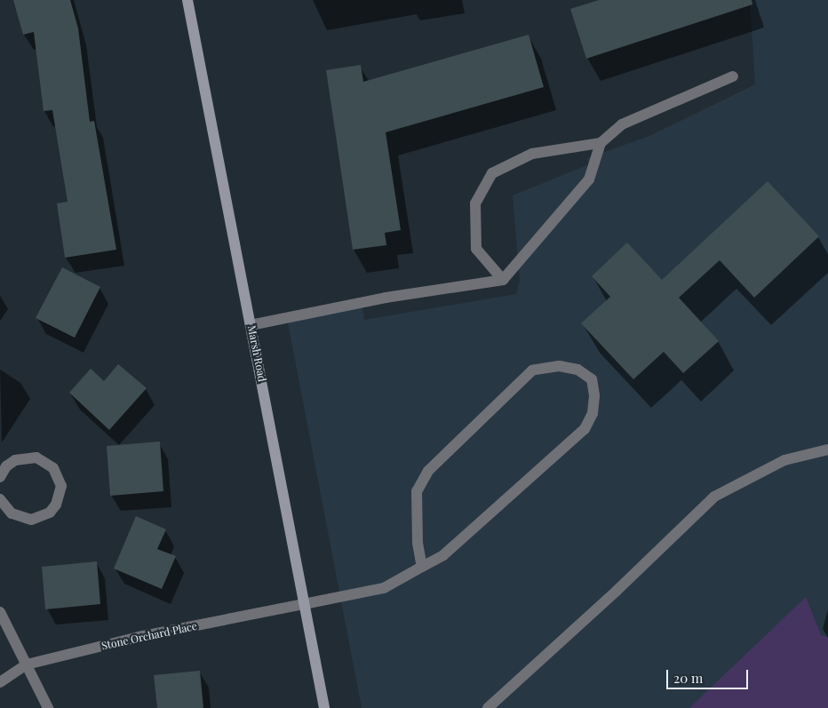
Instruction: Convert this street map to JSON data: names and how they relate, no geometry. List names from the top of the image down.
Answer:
{
  "streets": {
    "street": ["Marsh Road", "Stone Orchard Place"]
  },
  "crossings": [
    ["Marsh Road", "Stone Orchard Place"]
  ],
  "scale_bar": "20 m"
}
